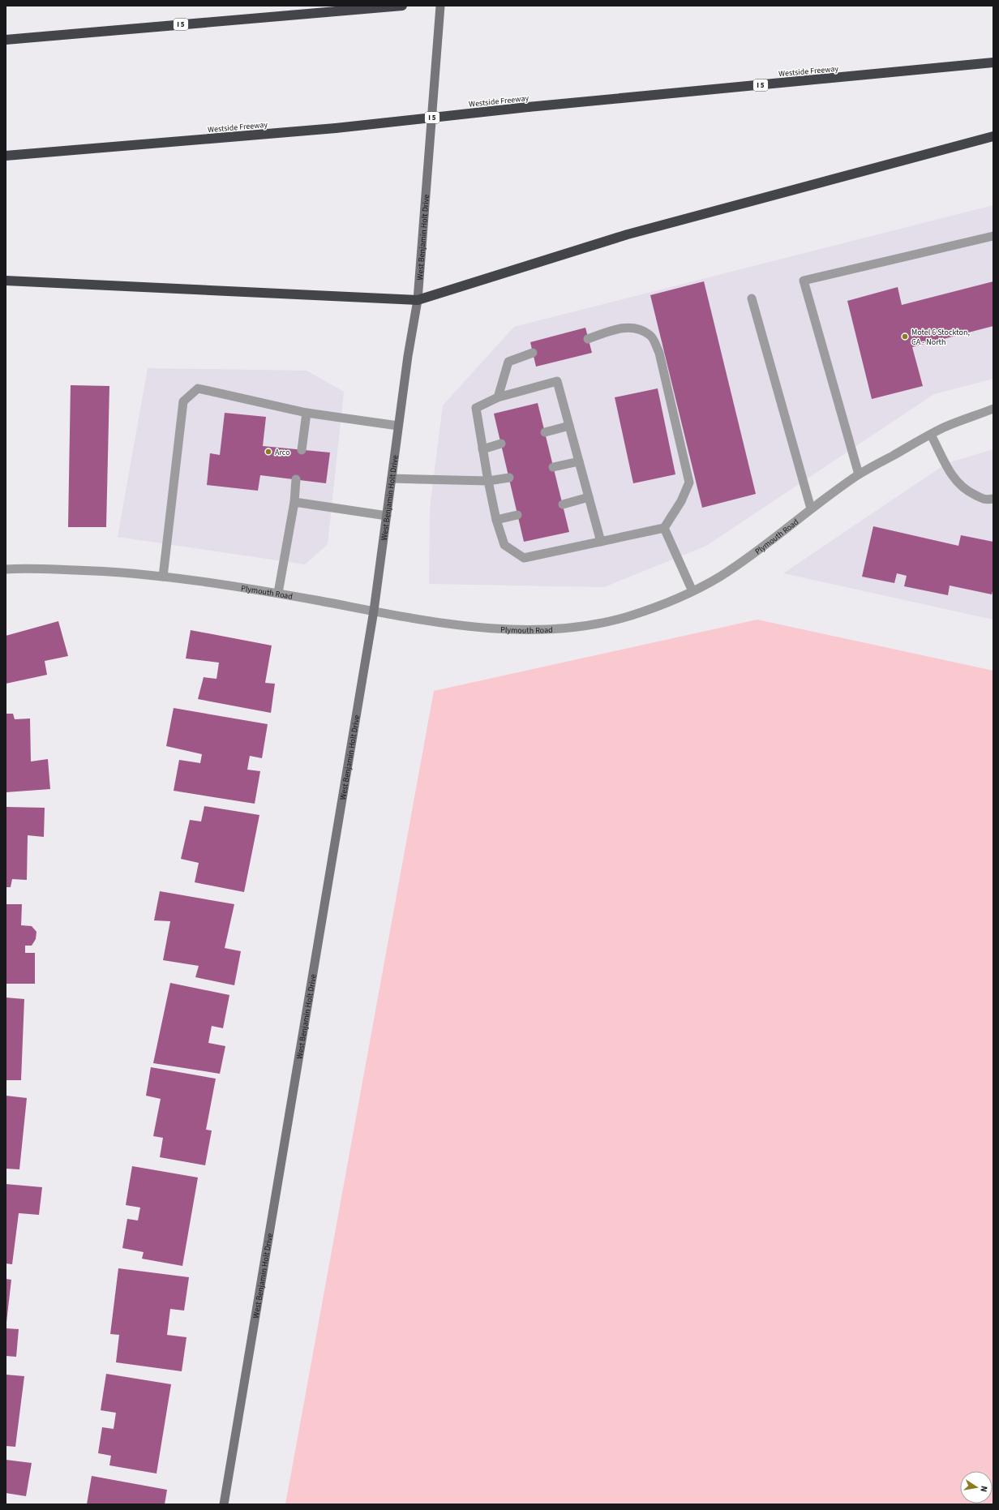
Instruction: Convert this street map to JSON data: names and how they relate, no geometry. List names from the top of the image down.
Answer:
{
  "streets": {
    "highway": ["I 5", "Westside Freeway"],
    "main road": ["West Benjamin Holt Drive"],
    "street": ["Plymouth Road"]
  },
  "crossings": [
    ["West Benjamin Holt Drive", "Plymouth Road"]
  ],
  "places": ["Motel 6 Stockton, CA - North", "Arco"],
  "north": "right"
}
